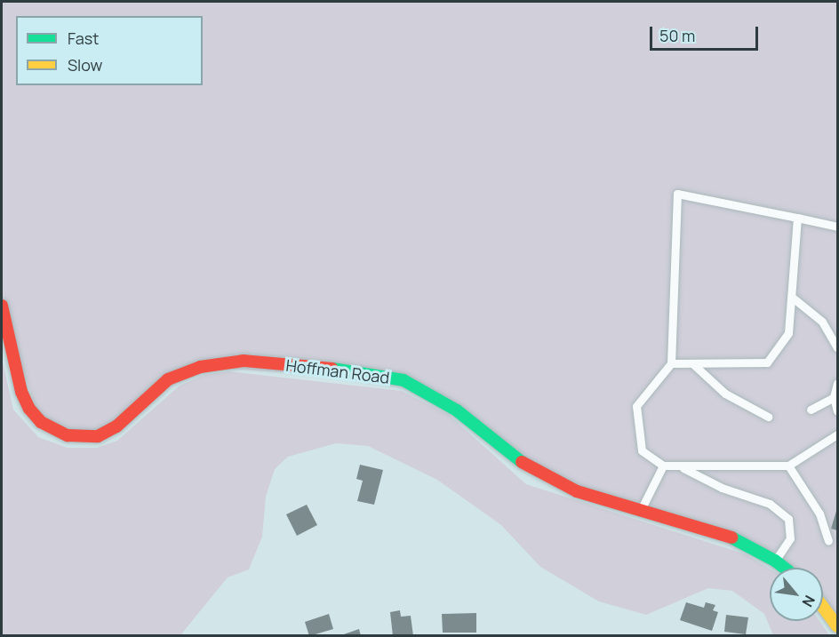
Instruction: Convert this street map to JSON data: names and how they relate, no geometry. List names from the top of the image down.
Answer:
{
  "streets": {
    "street": ["Hoffman Road"]
  },
  "legend": ["Fast", "Slow"],
  "scale_bar": "50 m",
  "north": "bottom right"
}
